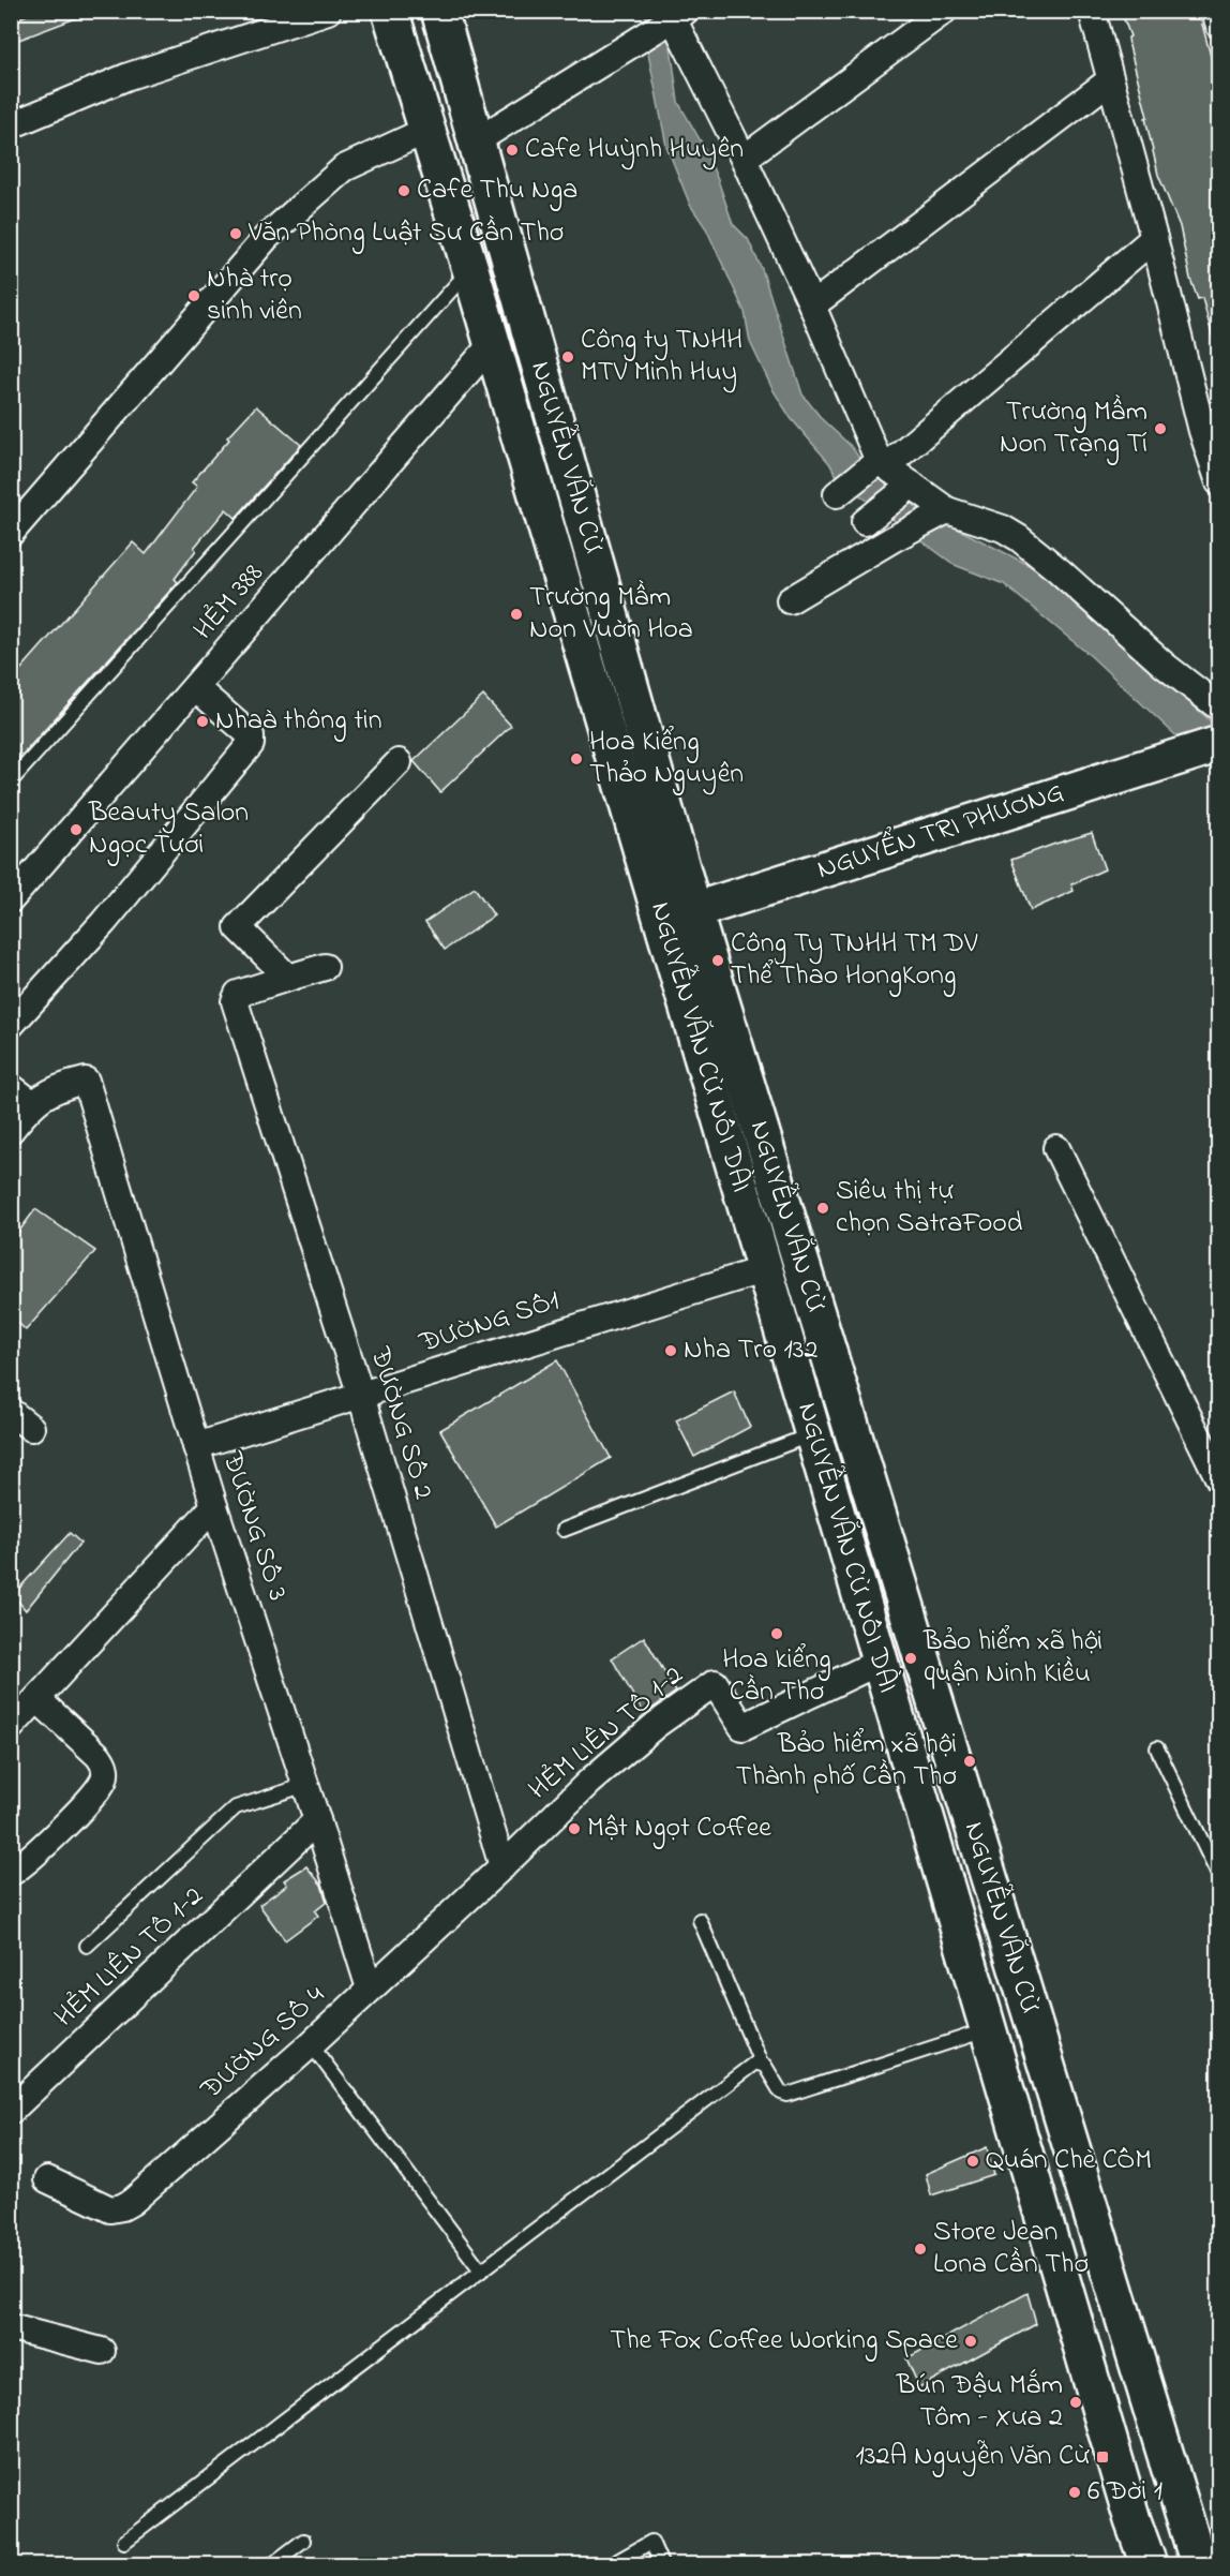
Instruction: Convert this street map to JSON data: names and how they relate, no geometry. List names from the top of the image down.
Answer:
{
  "streets": {
    "main road": ["NGUYỄN VĂN CỪ", "NGUYỂN TRI PHƯƠNG", "NGUYỄN VĂN CỪ NỐI DÀI"],
    "street": [
      "HẺM 388",
      "ĐƯỜNG SỐ1",
      "ĐƯỜNG SỐ 2",
      "ĐƯỜNG SỐ 3",
      "HẺM LIÊN TỔ 1-2",
      "ĐƯỜNG SỐ 4"
    ]
  },
  "crossings": [
    ["NGUYỄN VĂN CỪ", "HẺM 388"],
    ["NGUYỄN VĂN CỪ", "NGUYỂN TRI PHƯƠNG"],
    ["NGUYỄN VĂN CỪ", "NGUYỄN VĂN CỪ NỐI DÀI"],
    ["HẺM 388", "NGUYỄN VĂN CỪ NỐI DÀI"],
    ["NGUYỂN TRI PHƯƠNG", "NGUYỄN VĂN CỪ NỐI DÀI"],
    ["NGUYỄN VĂN CỪ NỐI DÀI", "ĐƯỜNG SỐ1"],
    ["NGUYỄN VĂN CỪ NỐI DÀI", "HẺM LIÊN TỔ 1-2"],
    ["ĐƯỜNG SỐ1", "ĐƯỜNG SỐ 2"],
    ["ĐƯỜNG SỐ1", "ĐƯỜNG SỐ 3"],
    ["ĐƯỜNG SỐ 2", "HẺM LIÊN TỔ 1-2"],
    ["ĐƯỜNG SỐ 2", "ĐƯỜNG SỐ 4"],
    ["ĐƯỜNG SỐ 3", "HẺM LIÊN TỔ 1-2"],
    ["ĐƯỜNG SỐ 3", "ĐƯỜNG SỐ 4"],
    ["HẺM LIÊN TỔ 1-2", "ĐƯỜNG SỐ 4"]
  ],
  "places": {
    "other": [
      "Cafe Huỳnh Huyên",
      "Cafe Thu Nga",
      "Văn Phòng Luật Sư Cần Thơ",
      "Nhà trọ sinh viên",
      "Công ty TNHH MTV Minh Huy",
      "Trường Mầm Non Trạng Tí",
      "Trường Mầm Non Vuờn Hoa",
      "Nhaà thông tin",
      "Hoa Kiểng Thảo Nguyên",
      "Beauty Salon Ngọc Tươi",
      "Công Ty TNHH TM DV Thể Thao HongKong",
      "Siêu thị tự chọn SatraFood",
      "Nha Tro 132",
      "Hoa kiểng Cần Thơ",
      "Bảo hiểm xã hội quận Ninh Kiều",
      "Bảo hiểm xã hội Thành phố Cần Thơ",
      "Mật Ngọt Coffee",
      "Quán Chè CỐM",
      "Store Jean Lona Cần Thơ",
      "The Fox Coffee Working Space",
      "Bún Đậu Mắm Tôm - Xưa 2",
      "6 Đời 1"
    ],
    "transit": ["132A Nguyễn Văn Cừ"]
  }
}
